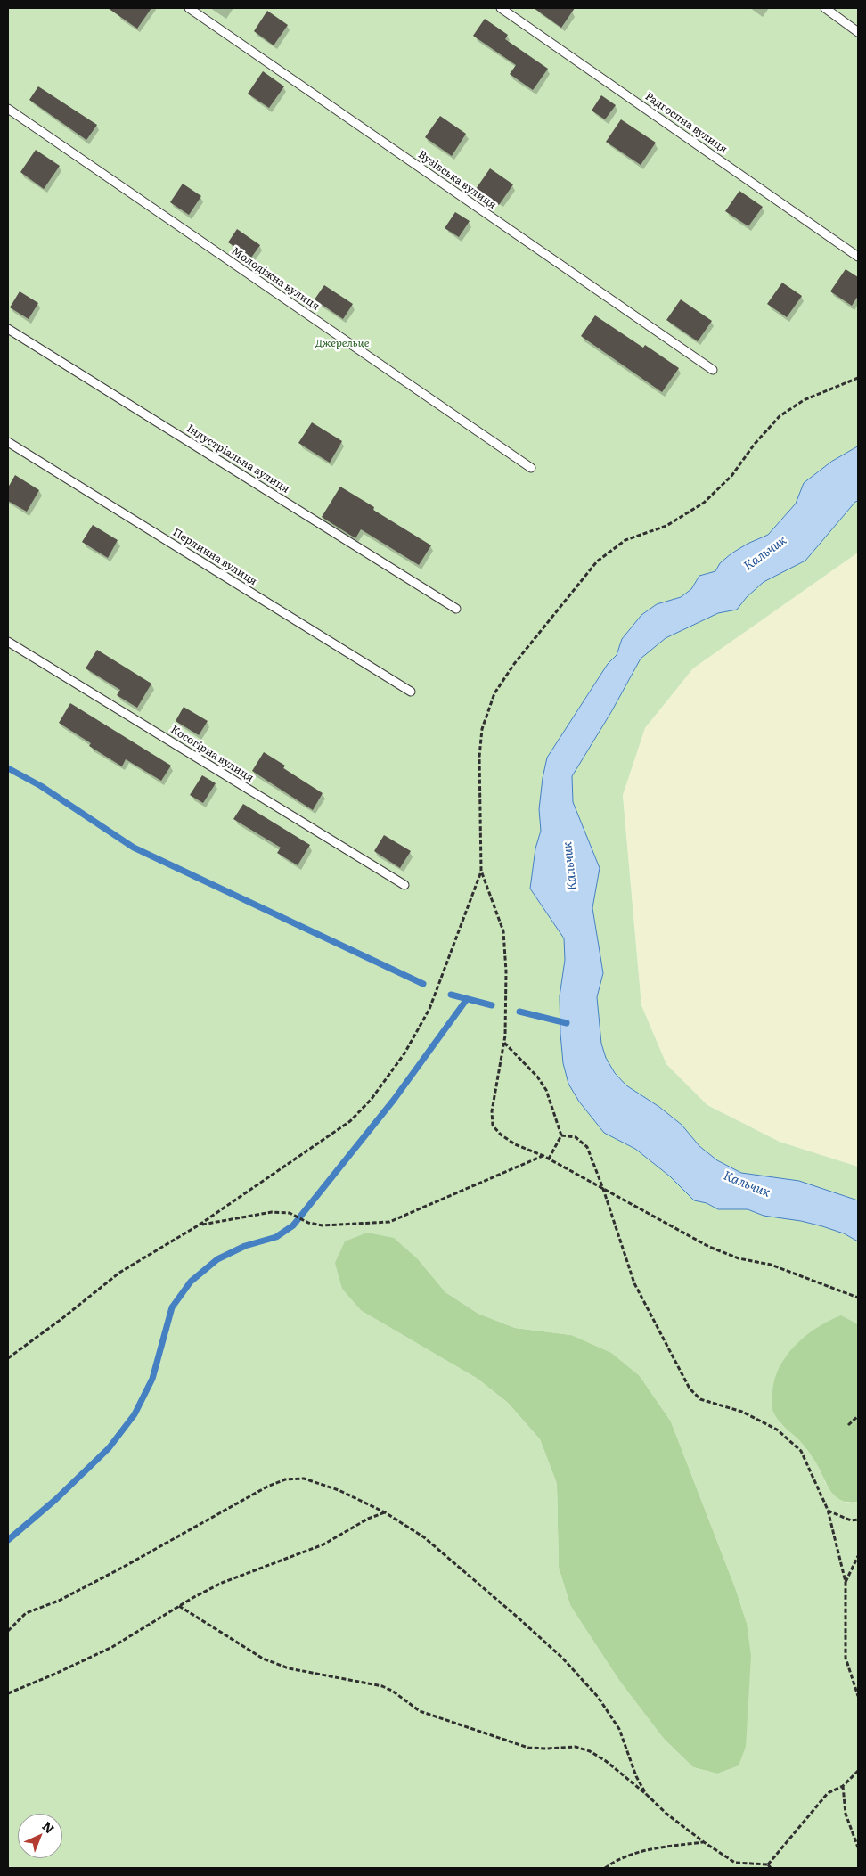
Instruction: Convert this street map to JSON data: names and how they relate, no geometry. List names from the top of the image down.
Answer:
{
  "streets": {
    "lane": [
      "Радгоспна вулиця",
      "Вузівська вулиця",
      "Молодіжна вулиця",
      "Індустріальна вулиця",
      "Перлинна вулиця",
      "Косогірна вулиця"
    ]
  },
  "water": ["Кальчик"],
  "parks": ["Джерельце"],
  "north": "top right"
}
